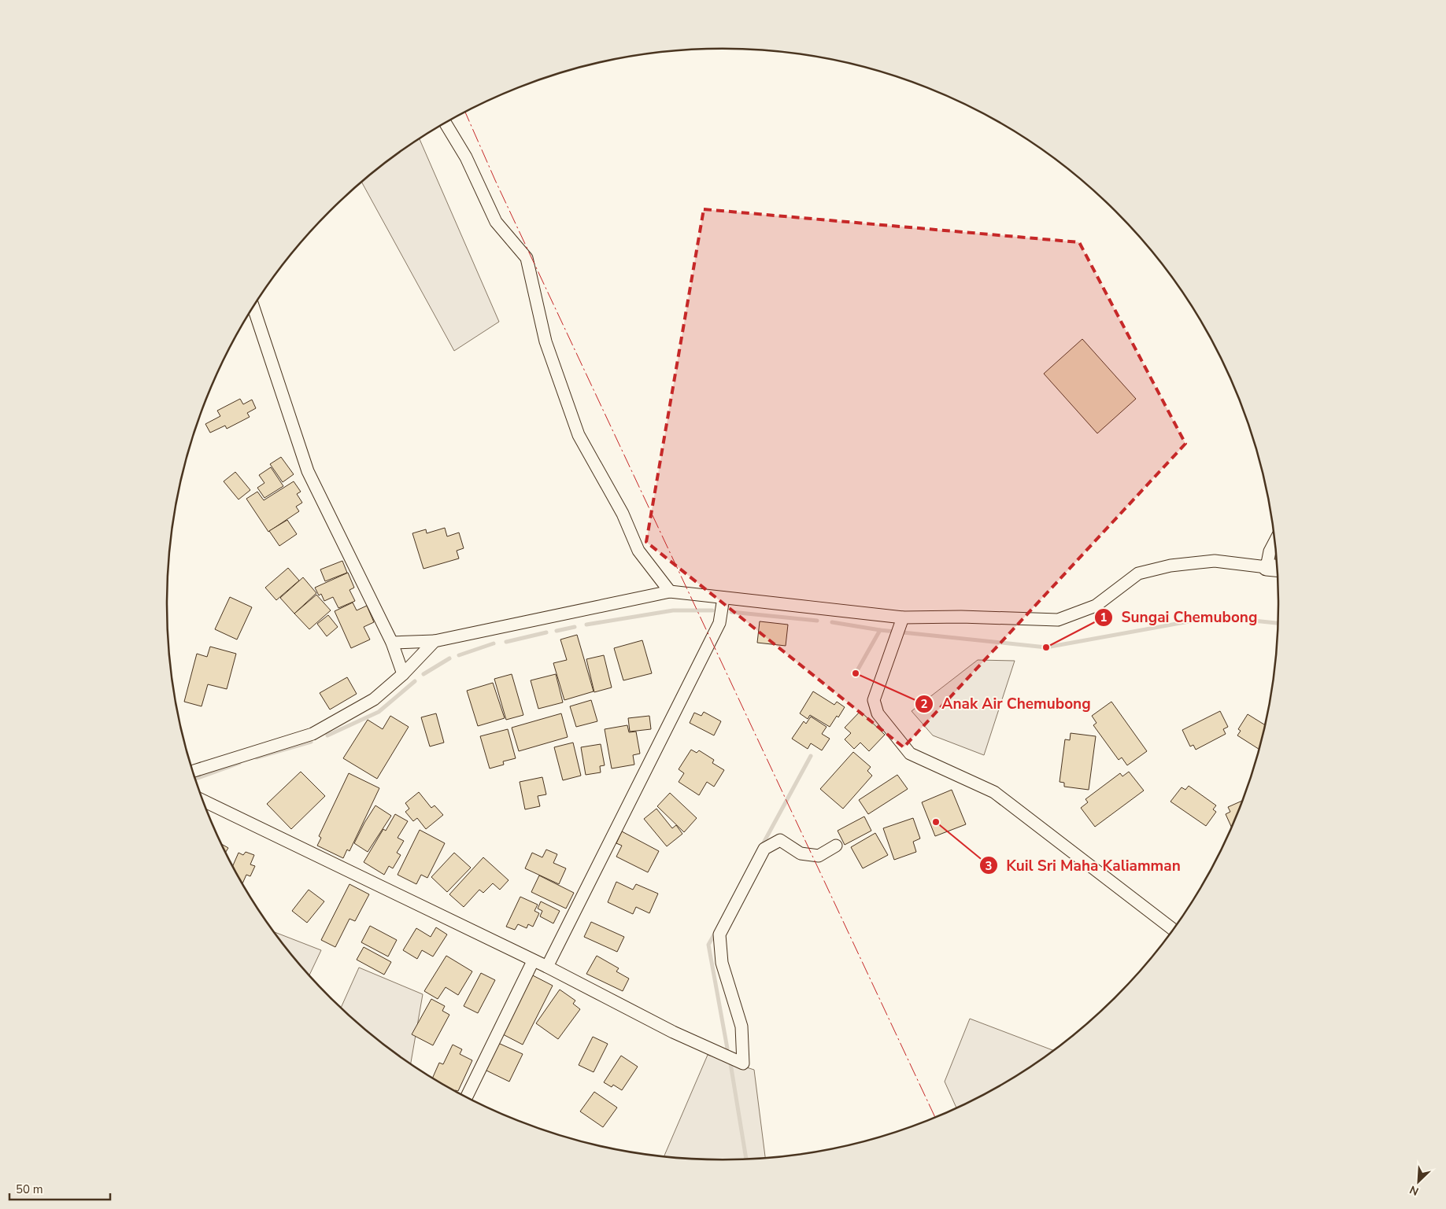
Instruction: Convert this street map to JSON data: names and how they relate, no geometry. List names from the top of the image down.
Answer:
{
  "places": ["Sungai Chemubong", "Anak Air Chemubong", "Kuil Sri Maha Kaliamman"],
  "scale_bar": "50 m",
  "north": "bottom left"
}
